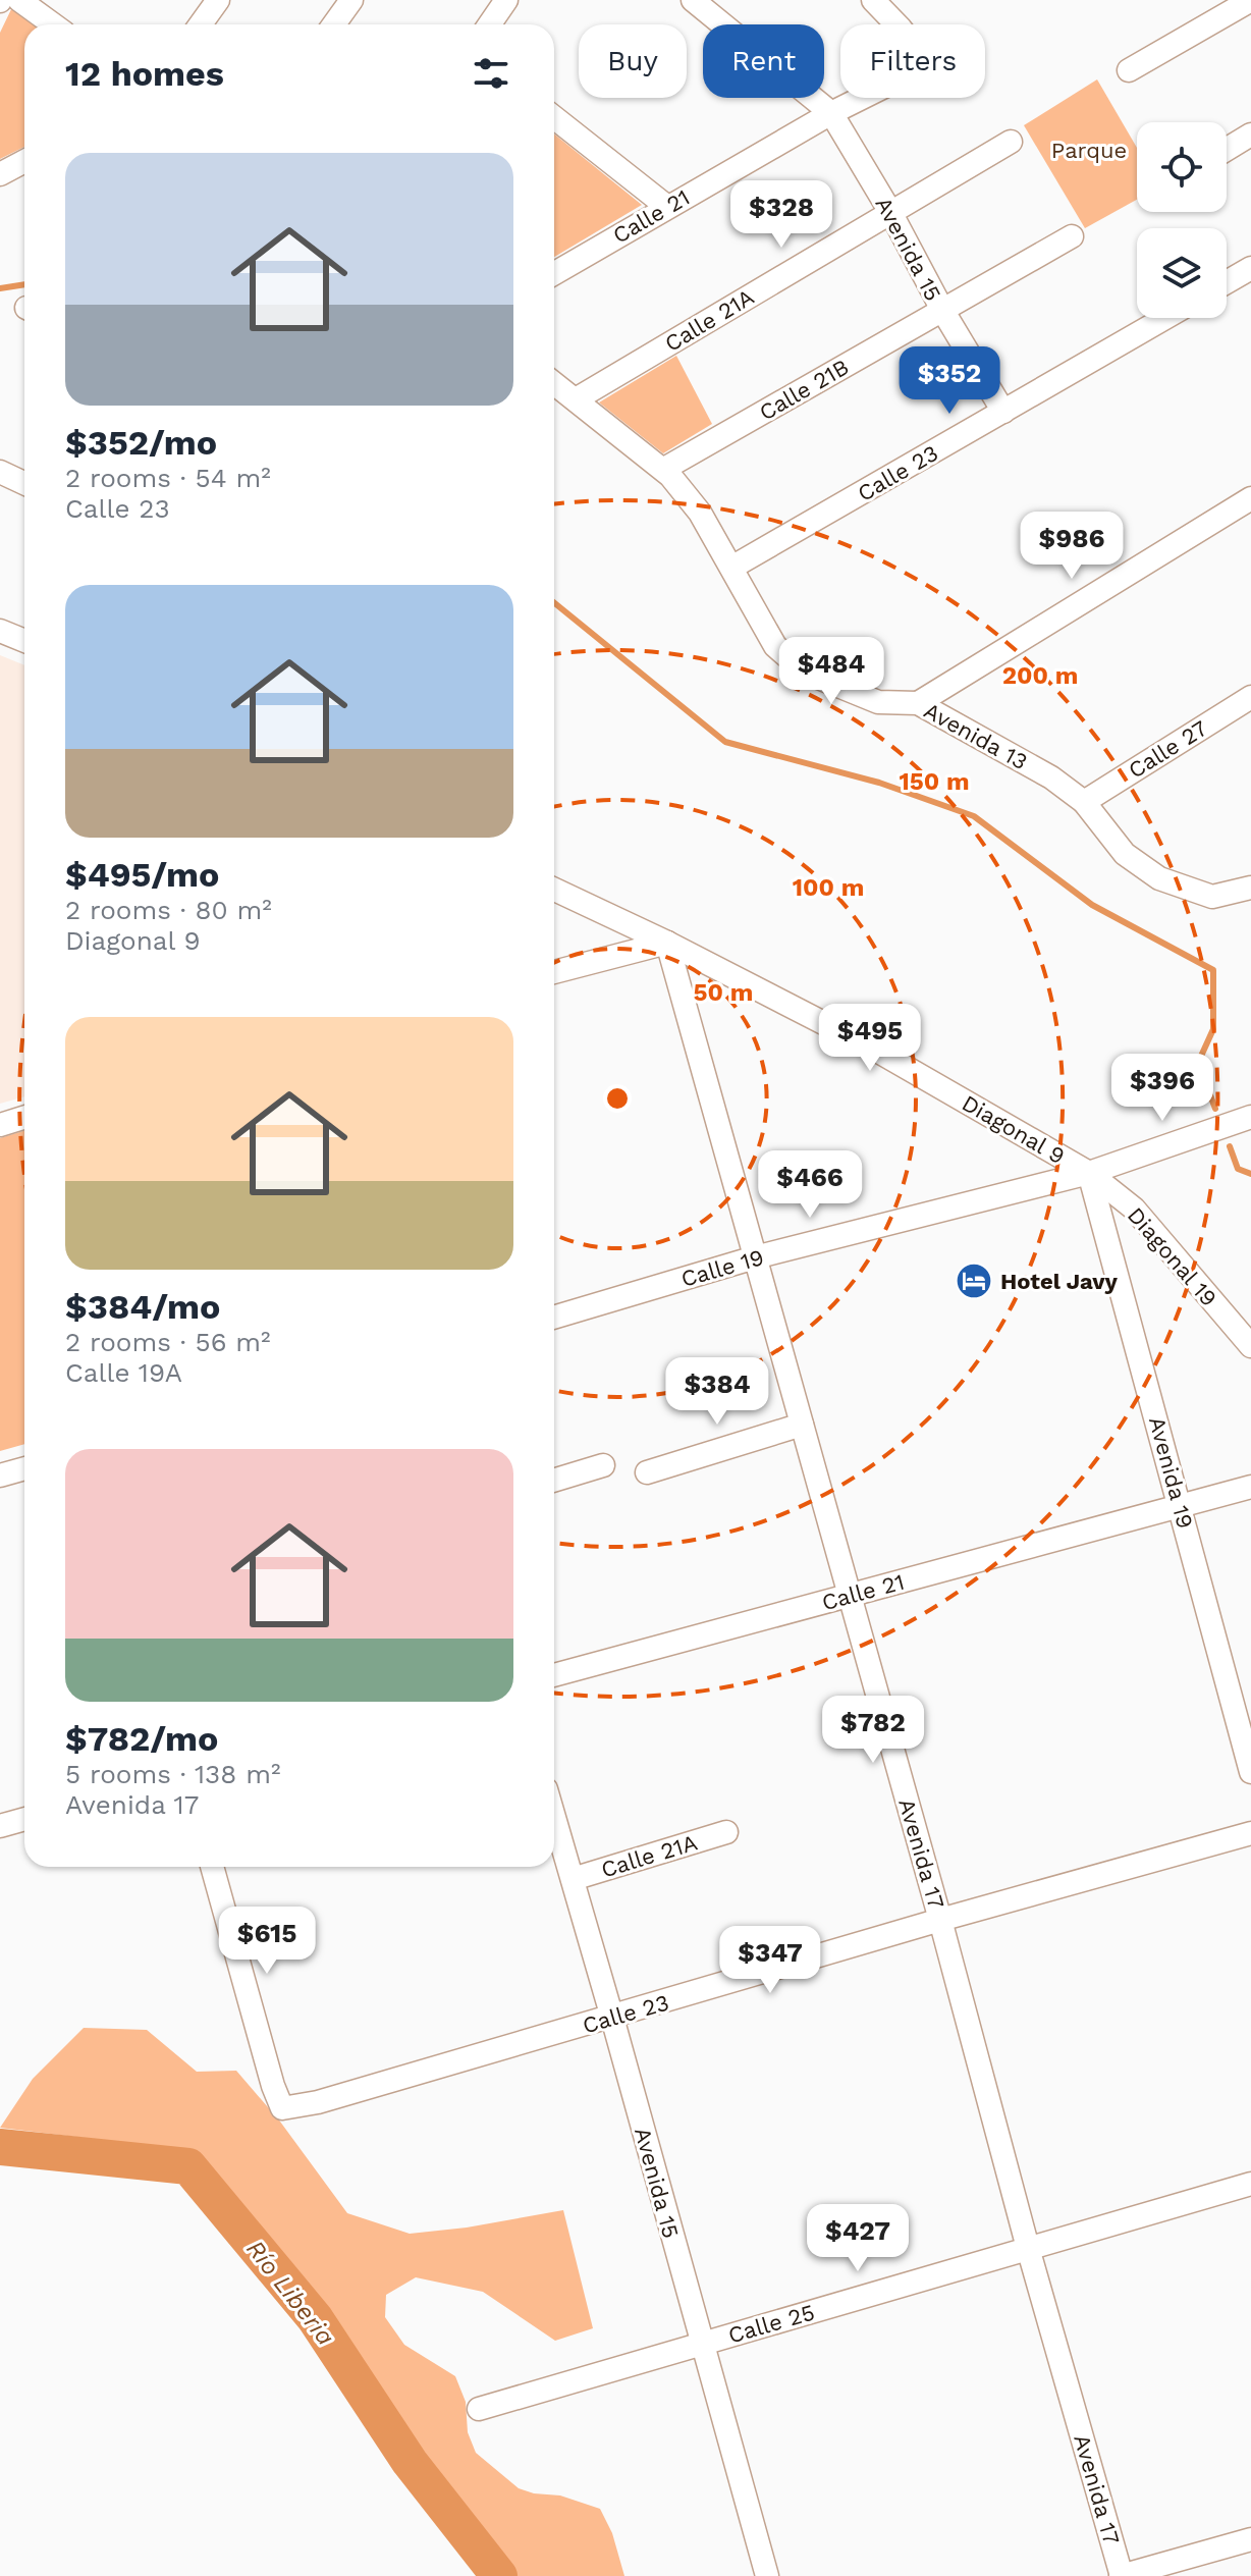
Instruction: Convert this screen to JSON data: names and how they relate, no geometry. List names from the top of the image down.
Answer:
{
  "streets": {
    "street": [
      "Calle 21",
      "Avenida 15",
      "Calle 21A",
      "Calle 21B",
      "Calle 23",
      "Avenida 13",
      "Calle 27",
      "Diagonal 9",
      "Diagonal 19",
      "Calle 19",
      "Avenida 19",
      "Avenida 17",
      "Calle 25"
    ]
  },
  "crossings": [
    ["Calle 21", "Avenida 15"],
    ["Calle 21", "Avenida 19"],
    ["Calle 21", "Avenida 17"],
    ["Avenida 15", "Calle 21A"],
    ["Avenida 15", "Calle 21B"],
    ["Avenida 15", "Calle 23"],
    ["Avenida 15", "Calle 25"],
    ["Calle 21A", "Avenida 13"],
    ["Calle 21B", "Avenida 13"],
    ["Calle 23", "Avenida 13"],
    ["Calle 23", "Avenida 17"],
    ["Avenida 13", "Calle 27"],
    ["Diagonal 9", "Diagonal 19"],
    ["Diagonal 9", "Calle 19"],
    ["Diagonal 9", "Avenida 19"],
    ["Diagonal 9", "Avenida 17"],
    ["Diagonal 19", "Calle 19"],
    ["Diagonal 19", "Avenida 19"],
    ["Calle 19", "Avenida 19"],
    ["Calle 19", "Avenida 17"],
    ["Avenida 17", "Calle 25"]
  ],
  "water": ["Río Liberia"],
  "parks": ["Parque"],
  "places": {
    "hotel": ["Hotel Javy"]
  },
  "page": {
    "chip": ["Buy", "Rent", "Filters"],
    "heading": "12 homes",
    "list": [
      {
        "name": "$352/mo",
        "note": "2 rooms · 54 m² · Calle 23"
      },
      {
        "name": "$495/mo",
        "note": "2 rooms · 80 m² · Diagonal 9"
      },
      {
        "name": "$384/mo",
        "note": "2 rooms · 56 m² · Calle 19A"
      },
      {
        "name": "$782/mo",
        "note": "5 rooms · 138 m² · Avenida 17"
      }
    ],
    "price": [
      "$328",
      "$352",
      "$986",
      "$484",
      "$495",
      "$396",
      "$466",
      "$384",
      "$782",
      "$615",
      "$347",
      "$427"
    ]
  },
  "rings": [
    "200 m",
    "150 m",
    "100 m",
    "50 m"
  ]
}
